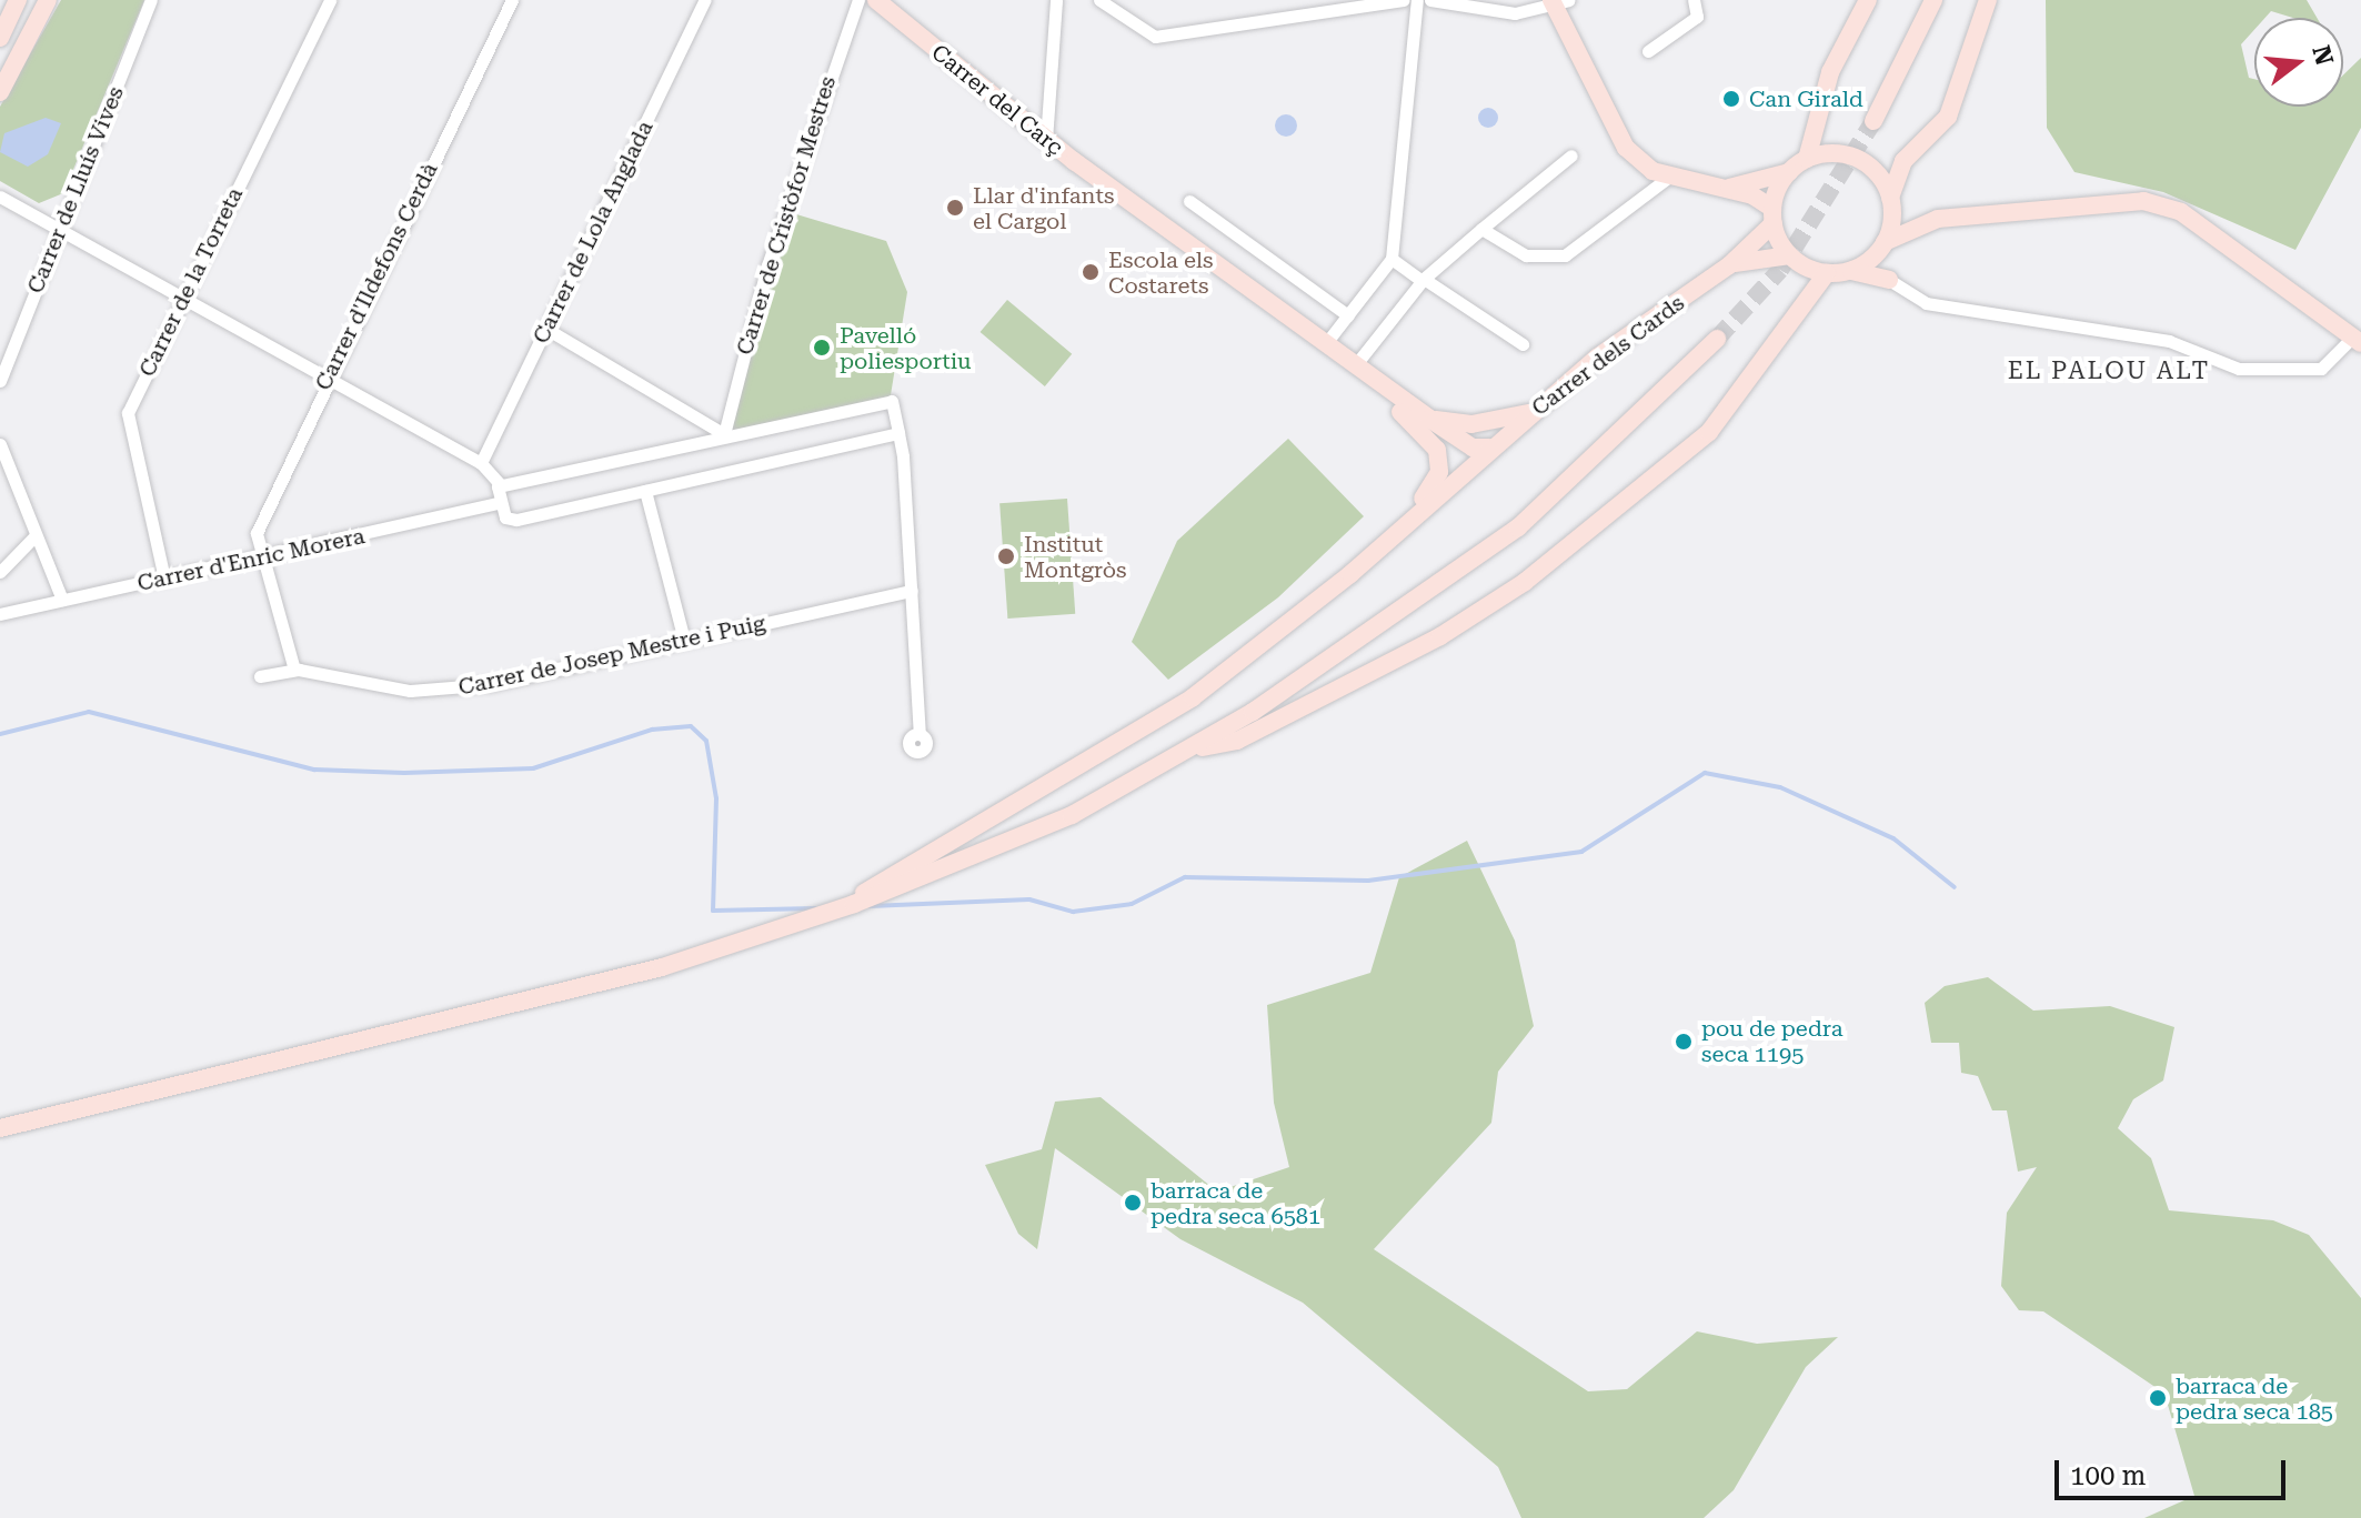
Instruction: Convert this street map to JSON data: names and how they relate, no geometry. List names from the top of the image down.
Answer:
{
  "streets": {
    "main road": ["Carrer del Carç", "Carrer dels Cards"],
    "street": [
      "Carrer de Lluís Vives",
      "Carrer de Cristòfor Mestres",
      "Carrer de Lola Anglada",
      "Carrer d'Ildefons Cerdà",
      "Carrer de la Torreta",
      "Carrer d'Enric Morera",
      "Carrer de Josep Mestre i Puig"
    ]
  },
  "crossings": [
    ["Carrer del Carç", "Carrer dels Cards"],
    ["Carrer d'Ildefons Cerdà", "Carrer d'Enric Morera"],
    ["Carrer d'Ildefons Cerdà", "Carrer de Josep Mestre i Puig"],
    ["Carrer de la Torreta", "Carrer d'Enric Morera"]
  ],
  "districts": ["EL PALOU ALT"],
  "places": [
    "Can Girald",
    "Llar d'infants el Cargol",
    "Escola els Costarets",
    "Pavelló poliesportiu",
    "Institut Montgròs",
    "pou de pedra seca 1195",
    "barraca de pedra seca 6581",
    "barraca de pedra seca 185"
  ],
  "scale_bar": "100 m",
  "north": "right"
}
